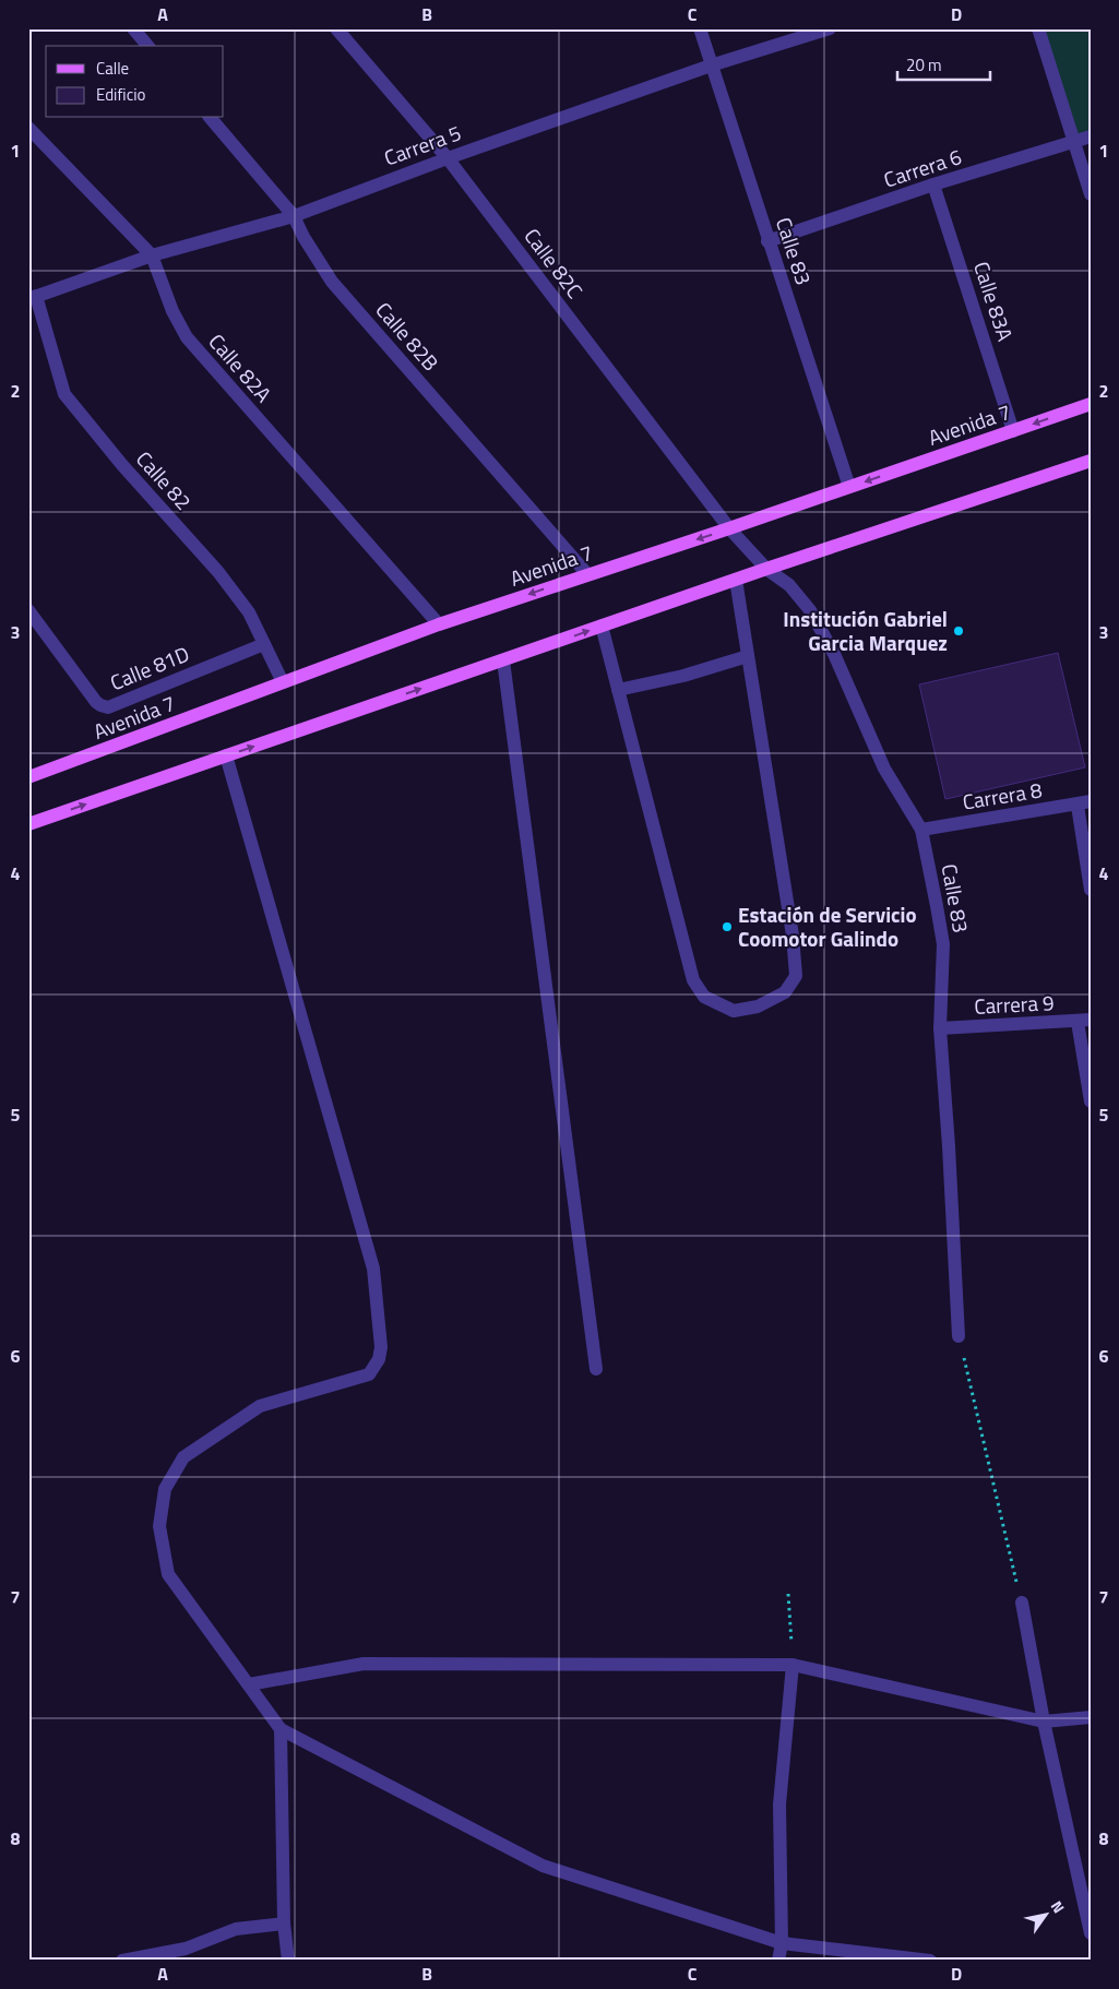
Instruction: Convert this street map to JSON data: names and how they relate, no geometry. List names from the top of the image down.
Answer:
{
  "streets": {
    "main road": ["Avenida 7"],
    "street": [
      "Carrera 5",
      "Carrera 6",
      "Calle 83",
      "Calle 82C",
      "Calle 83A",
      "Calle 82B",
      "Calle 82A",
      "Calle 82",
      "Calle 81D",
      "Carrera 8",
      "Carrera 9"
    ]
  },
  "crossings": [
    ["Carrera 5", "Calle 83"],
    ["Carrera 5", "Calle 82C"],
    ["Carrera 5", "Calle 82B"],
    ["Carrera 5", "Calle 82A"],
    ["Carrera 5", "Calle 82"],
    ["Carrera 6", "Calle 83"],
    ["Carrera 6", "Calle 83A"],
    ["Calle 83", "Calle 82C"],
    ["Calle 83", "Avenida 7"],
    ["Calle 83", "Carrera 8"],
    ["Calle 83", "Carrera 9"],
    ["Calle 82C", "Avenida 7"],
    ["Calle 83A", "Avenida 7"],
    ["Calle 82B", "Avenida 7"],
    ["Calle 82A", "Avenida 7"],
    ["Avenida 7", "Calle 82"],
    ["Calle 82", "Calle 81D"]
  ],
  "places": ["Institución Gabriel Garcia Marquez", "Estación de Servicio Coomotor Galindo"],
  "legend": ["Calle", "Edificio"],
  "scale_bar": "20 m",
  "north": "top right",
  "grid": {
    "columns": [
      "A",
      "B",
      "C",
      "D"
    ],
    "rows": [
      "1",
      "2",
      "3",
      "4",
      "5",
      "6",
      "7",
      "8"
    ]
  }
}
